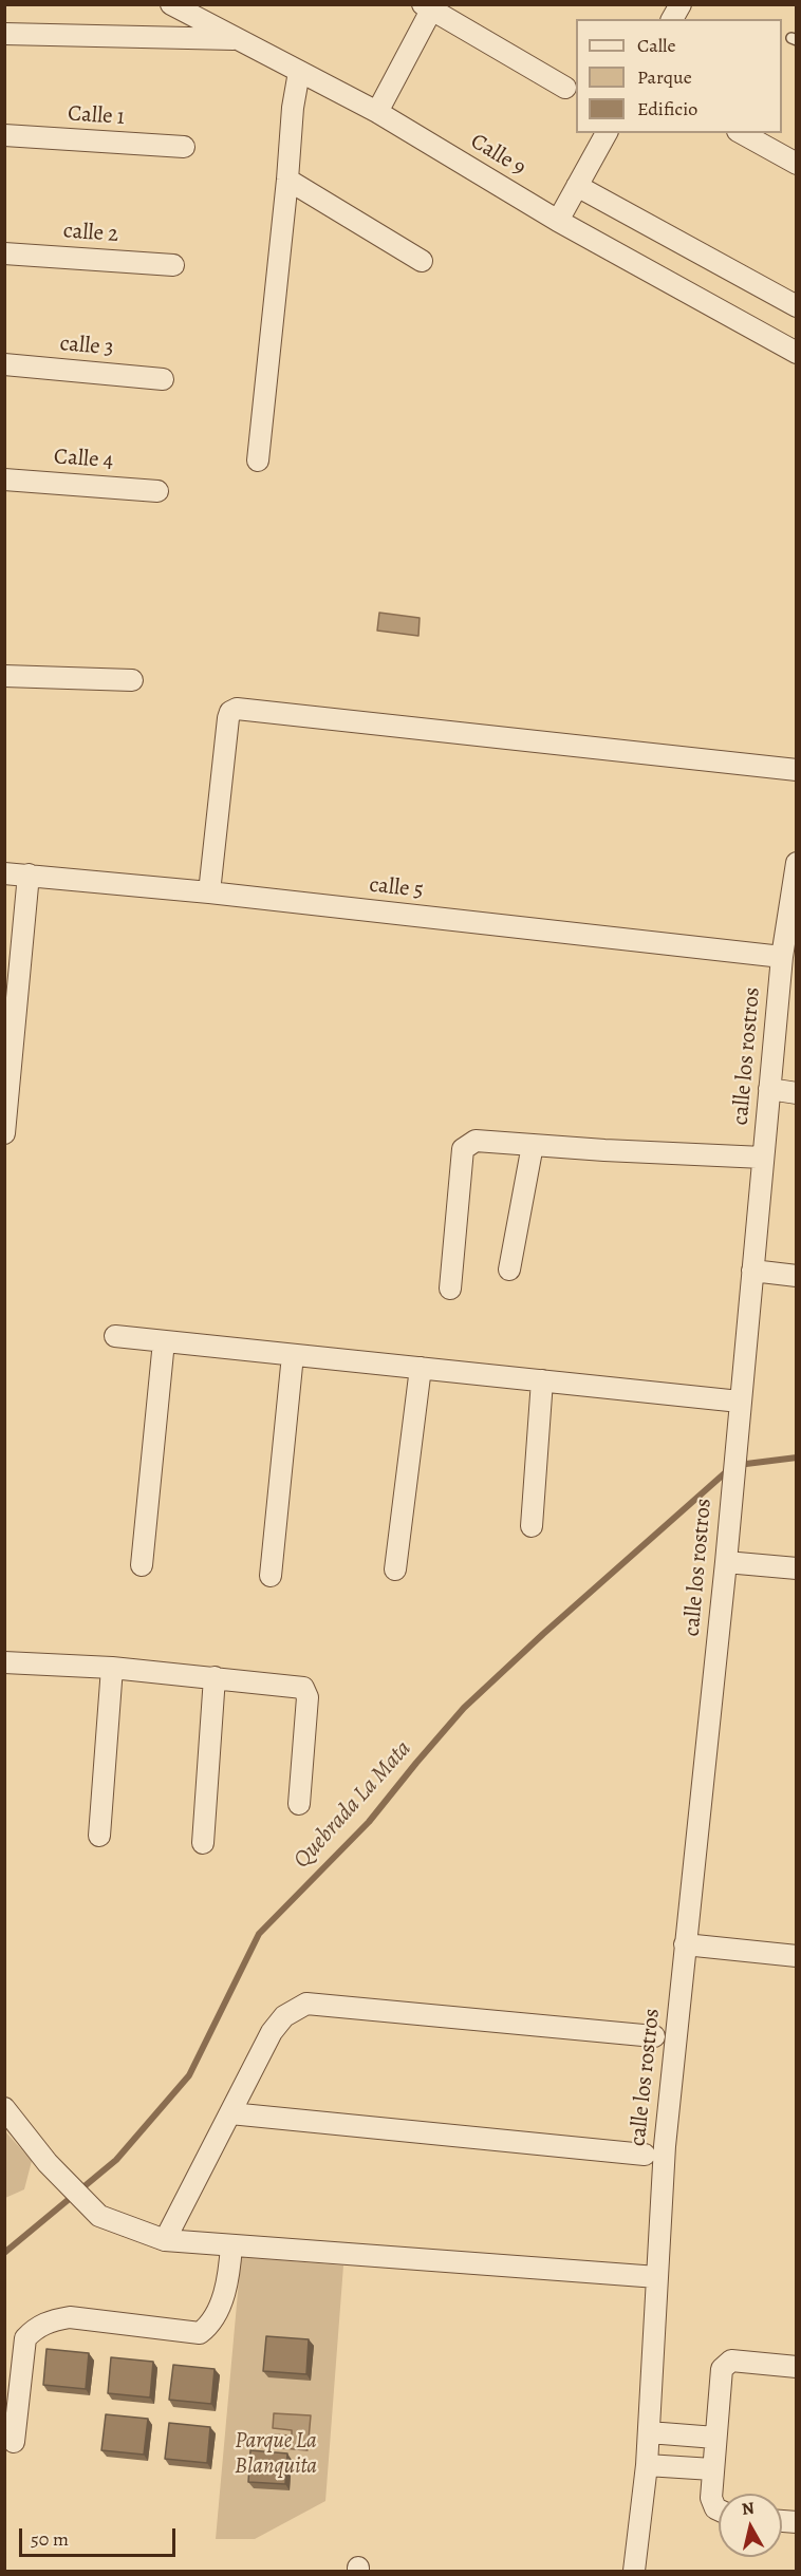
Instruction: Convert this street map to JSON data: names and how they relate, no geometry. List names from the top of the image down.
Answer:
{
  "streets": {
    "street": [
      "Calle 1",
      "Calle 9",
      "calle 2",
      "calle 3",
      "Calle 4",
      "calle 5",
      "calle los rostros"
    ]
  },
  "crossings": [
    ["calle 5", "calle los rostros"]
  ],
  "water": ["Quebrada La Mata"],
  "parks": ["Parque La Blanquita"],
  "legend": ["Calle", "Parque", "Edificio"],
  "scale_bar": "50 m",
  "north": "top"
}
